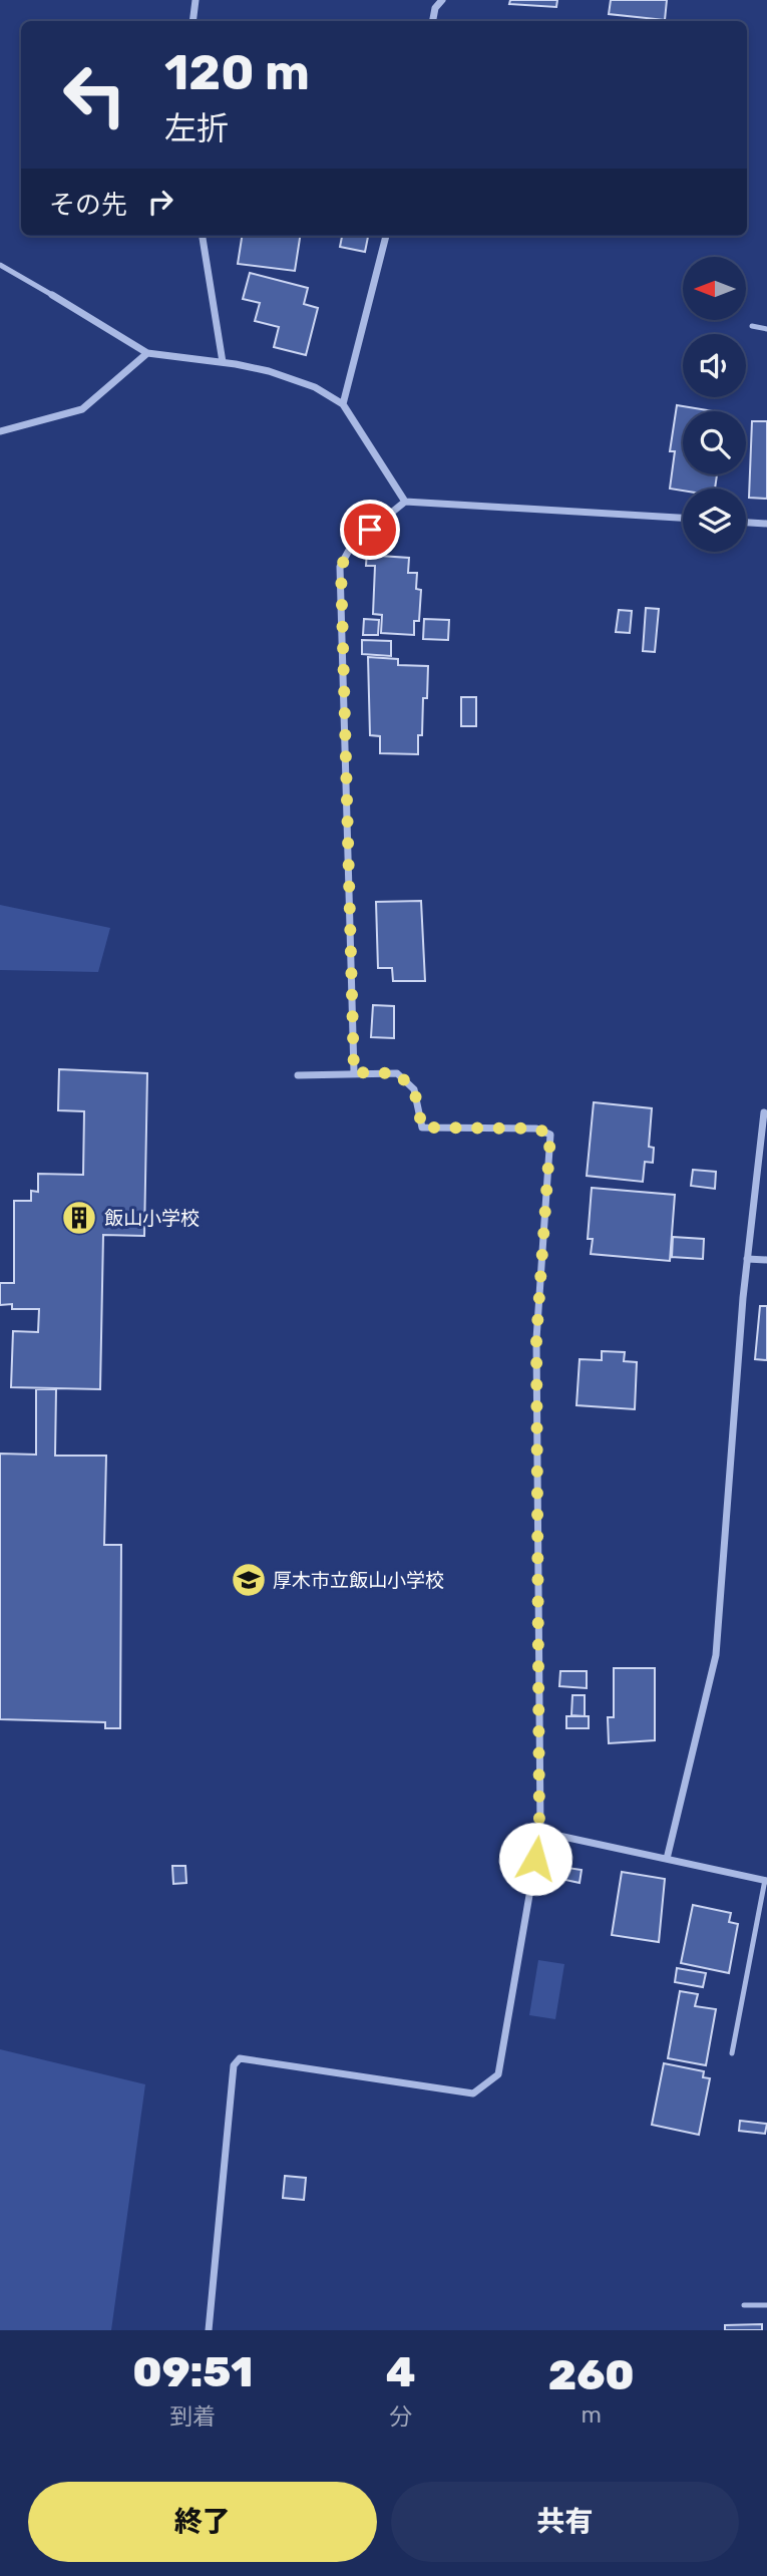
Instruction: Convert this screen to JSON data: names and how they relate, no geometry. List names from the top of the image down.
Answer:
{
  "places": {
    "building": ["飯山小学校"],
    "school or university": ["厚木市立飯山小学校"]
  },
  "north": "left",
  "page": {
    "turn": ["120 m", "左折"],
    "then": "その先",
    "eta": [
      "09:51",
      "到着",
      "4",
      "分",
      "260",
      "m"
    ],
    "buttons": ["終了", "共有"]
  }
}
